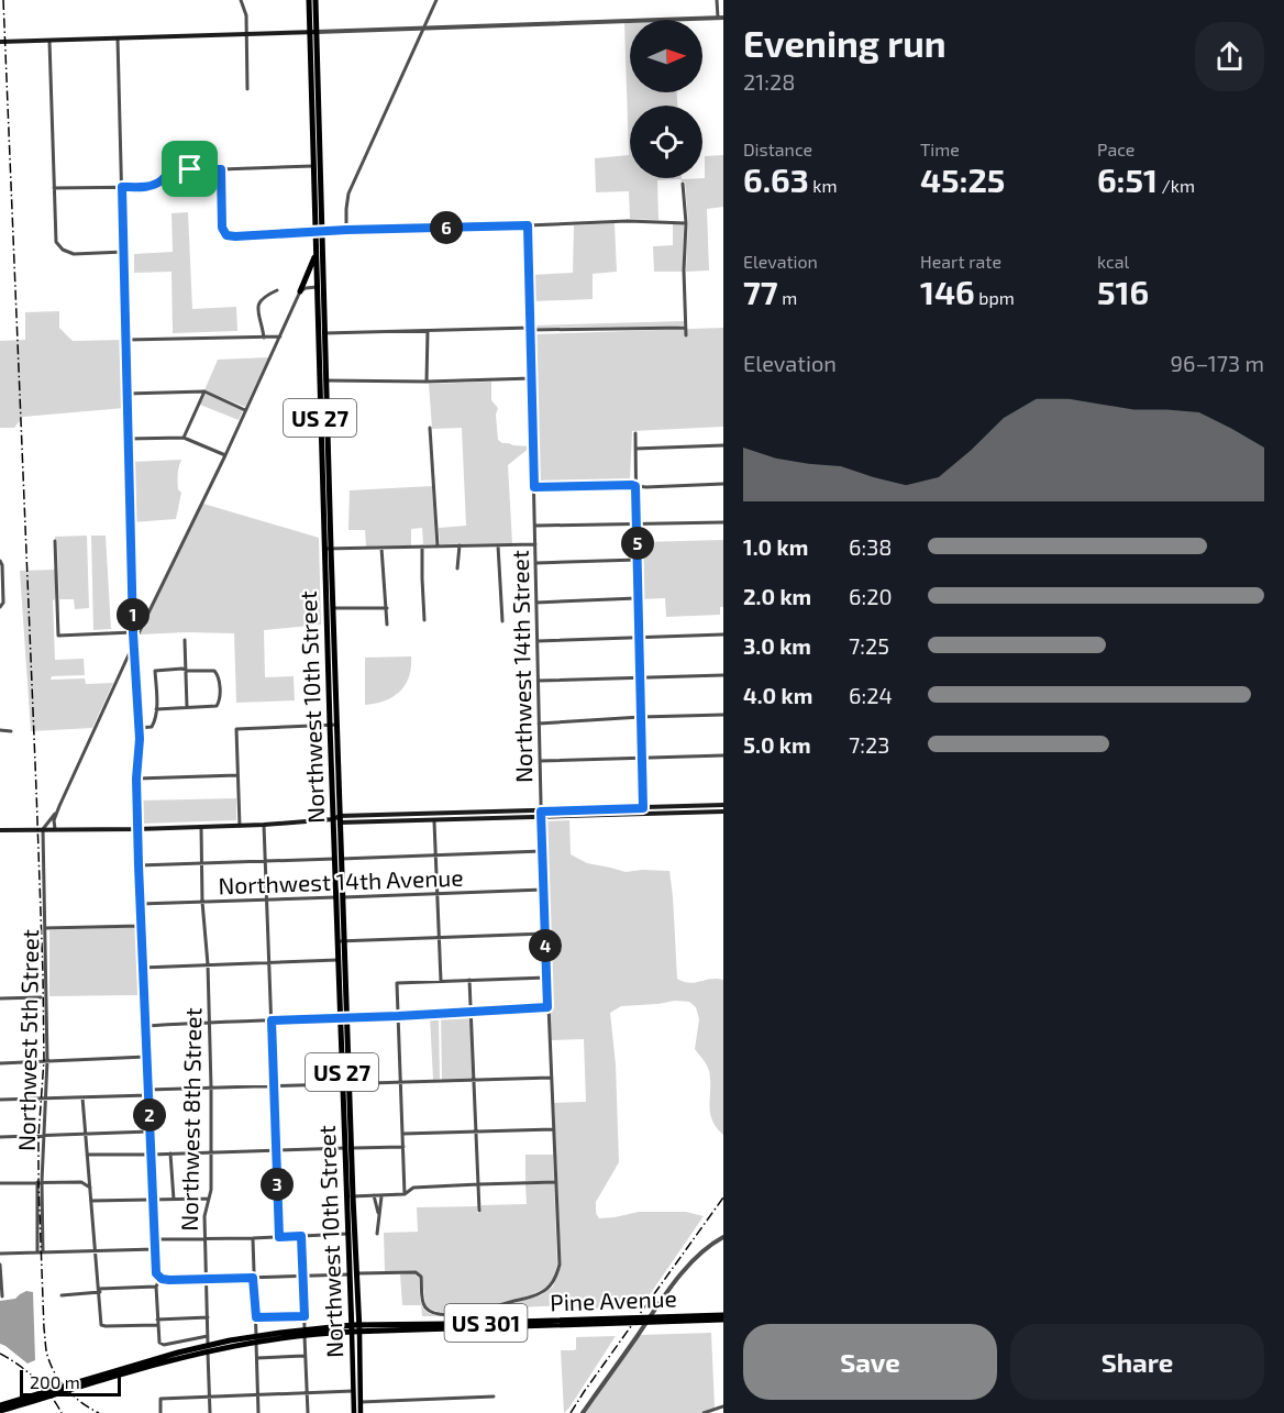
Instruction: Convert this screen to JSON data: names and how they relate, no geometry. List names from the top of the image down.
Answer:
{
  "streets": {
    "highway": [
      "US 27",
      "Northwest 10th Street",
      "Pine Avenue",
      "US 301"
    ],
    "street": [
      "Northwest 14th Street",
      "Northwest 14th Avenue",
      "Northwest 5th Street",
      "Northwest 8th Street"
    ]
  },
  "crossings": [
    ["Northwest 14th Street", "Northwest 10th Street"],
    ["Northwest 14th Street", "Northwest 14th Avenue"],
    ["Northwest 10th Street", "Northwest 14th Avenue"],
    ["Northwest 10th Street", "Pine Avenue"],
    ["Northwest 14th Avenue", "Northwest 8th Street"],
    ["Northwest 8th Street", "Pine Avenue"]
  ],
  "scale_bar": "200 m",
  "north": "right",
  "page": {
    "heading": ["Evening run", "21:28"],
    "stats": [
      ["Distance", "6.63 km"],
      ["Time", "45:25"],
      ["Pace", "6:51 /km"],
      ["Elevation", "77 m"],
      ["Heart rate", "146 bpm"],
      ["kcal", "516"]
    ],
    "pins": [
      "6",
      "5",
      "1",
      "4",
      "2",
      "3"
    ],
    "chart": ["Elevation", "96–173 m"],
    "list": [
      {
        "name": "1.0 km",
        "note": "6:38"
      },
      {
        "name": "2.0 km",
        "note": "6:20"
      },
      {
        "name": "3.0 km",
        "note": "7:25"
      },
      {
        "name": "4.0 km",
        "note": "6:24"
      },
      {
        "name": "5.0 km",
        "note": "7:23"
      }
    ],
    "buttons": ["Save", "Share"],
    "scale": "200 m"
  }
}
